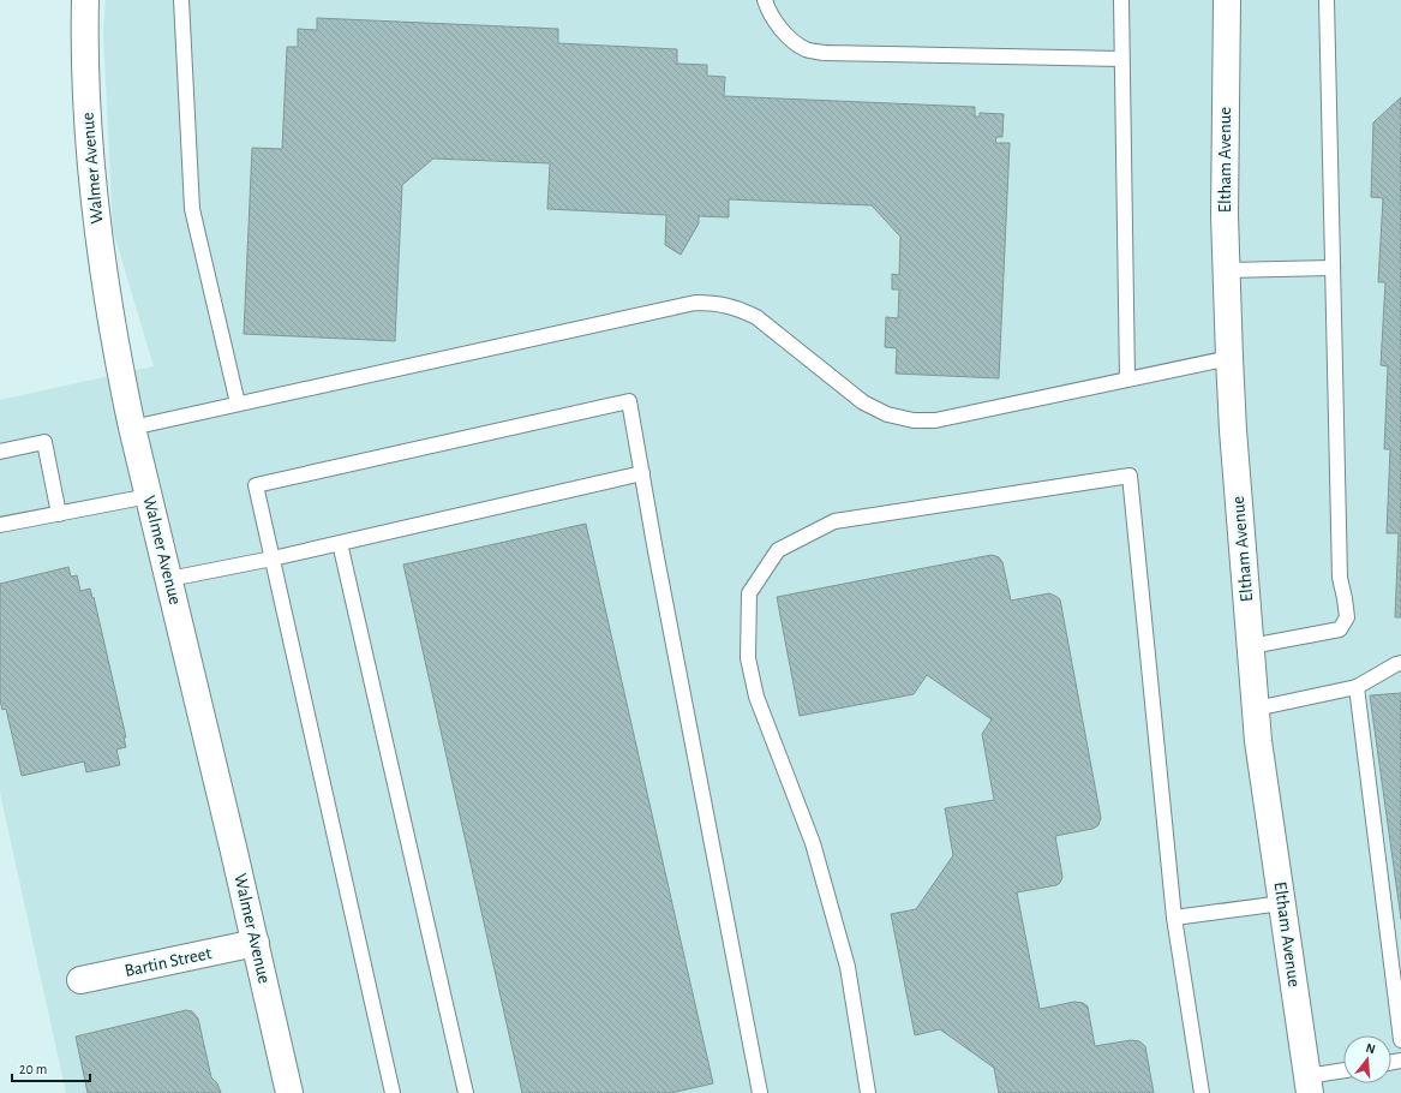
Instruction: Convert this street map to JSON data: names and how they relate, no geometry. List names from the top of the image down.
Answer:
{
  "streets": {
    "street": ["Eltham Avenue", "Walmer Avenue", "Bartin Street"]
  },
  "crossings": [
    ["Walmer Avenue", "Bartin Street"]
  ],
  "scale_bar": "20 m",
  "north": "top"
}
